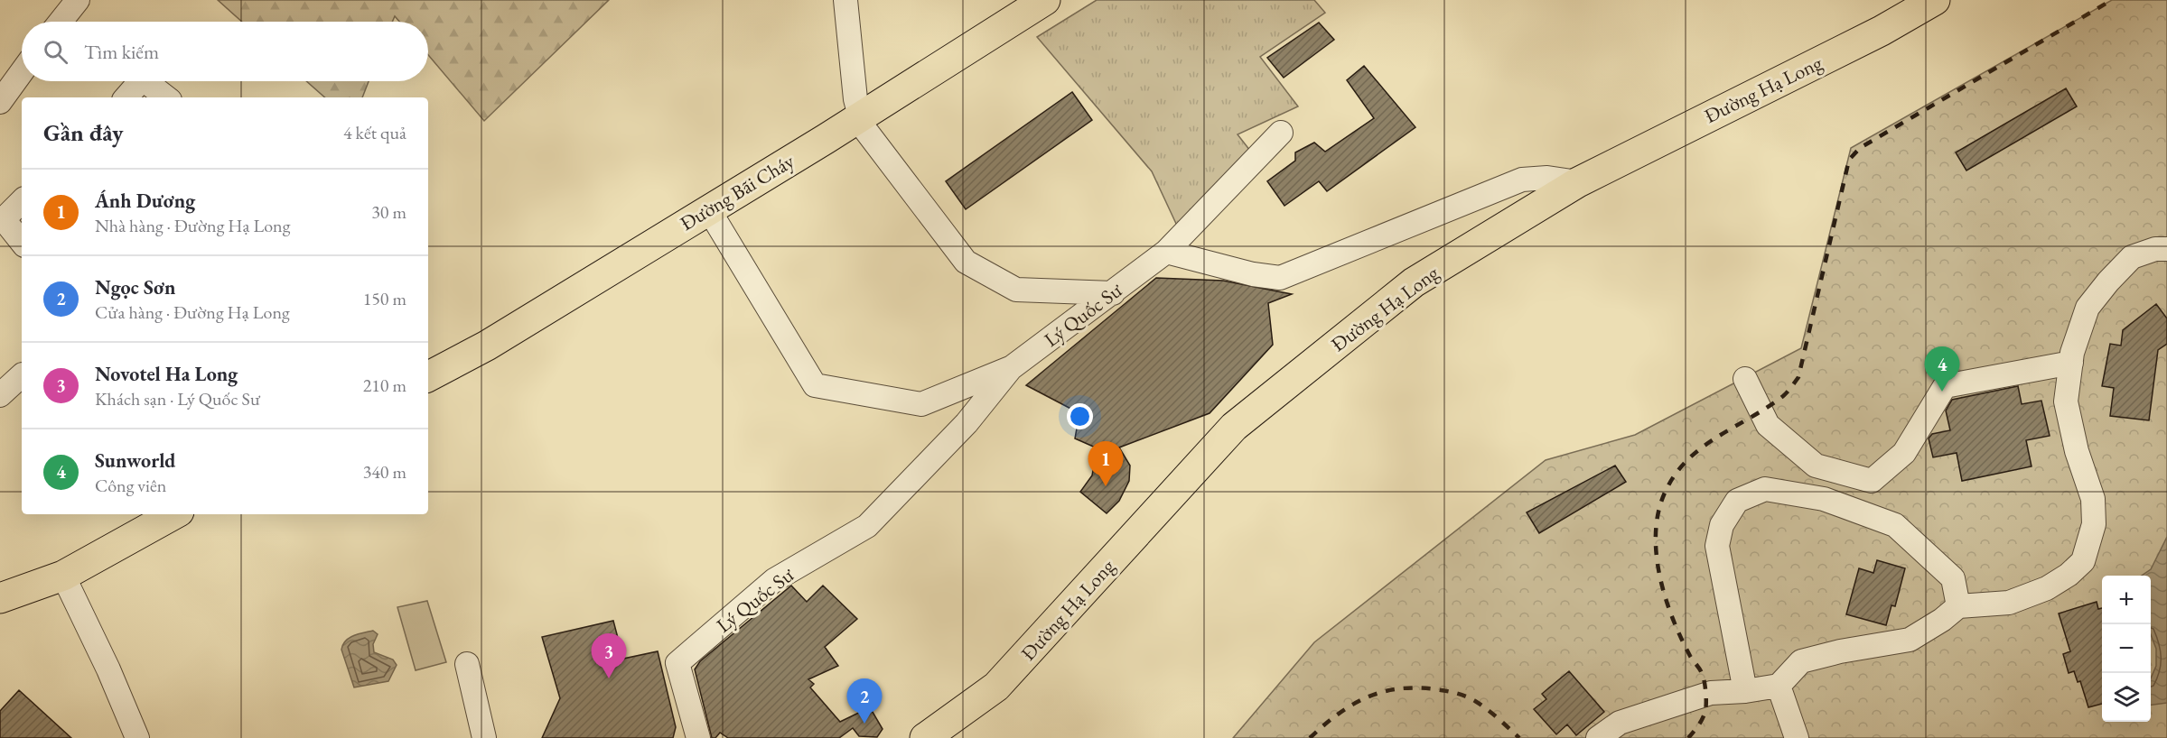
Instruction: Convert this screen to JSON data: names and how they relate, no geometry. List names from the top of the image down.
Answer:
{
  "streets": {
    "main road": ["Đường Hạ Long", "Đường Bãi Cháy"],
    "street": ["Lý Quốc Sư"]
  },
  "page": {
    "search": "Tìm kiếm",
    "heading": ["Gần đây", "4 kết quả"],
    "list": [
      {
        "mark": "1",
        "name": "Ánh Dương",
        "note": "Nhà hàng · Đường Hạ Long",
        "value": "30 m"
      },
      {
        "mark": "2",
        "name": "Ngọc Sơn",
        "note": "Cửa hàng · Đường Hạ Long",
        "value": "150 m"
      },
      {
        "mark": "3",
        "name": "Novotel Ha Long",
        "note": "Khách sạn · Lý Quốc Sư",
        "value": "210 m"
      },
      {
        "mark": "4",
        "name": "Sunworld",
        "note": "Công viên",
        "value": "340 m"
      }
    ],
    "pins": [
      "4",
      "1",
      "3",
      "2"
    ],
    "map_buttons": ["+", "−"]
  }
}
